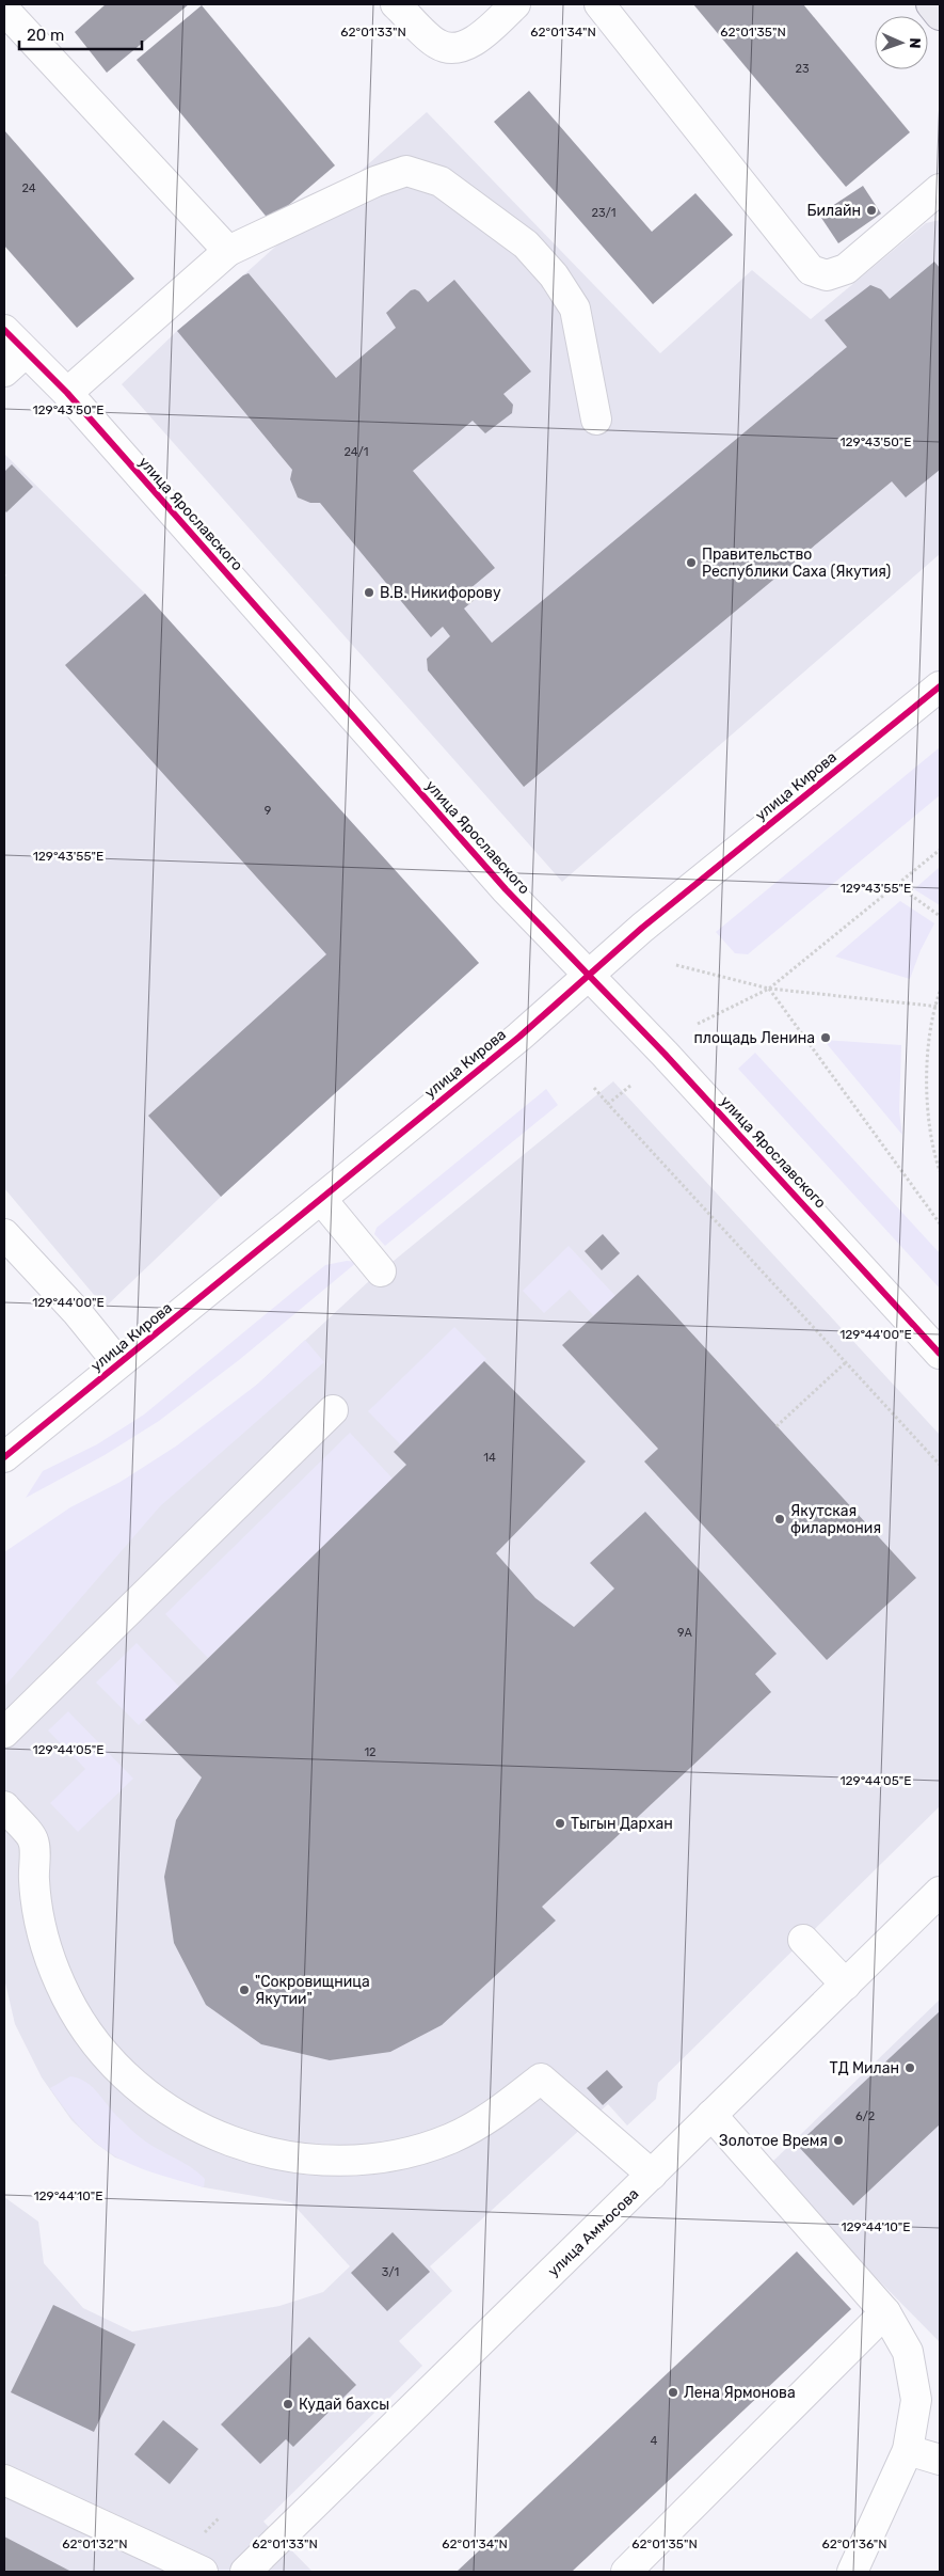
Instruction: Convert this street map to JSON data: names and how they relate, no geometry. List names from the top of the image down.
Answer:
{
  "streets": {
    "street": ["улица Ярославского", "улица Кирова", "улица Аммосова"]
  },
  "crossings": [
    ["улица Ярославского", "улица Кирова"]
  ],
  "places": [
    "Билайн",
    "Правительство Республики Саха (Якутия)",
    "В.В. Никифорову",
    "площадь Ленина",
    "Якутская филармония",
    "Тыгын Дархан",
    "\"Сокровищница Якутии\"",
    "ТД Милан",
    "Золотое Время",
    "Лена Ярмонова",
    "Кудай бахсы"
  ],
  "house_numbers": [
    "23",
    "24",
    "23/1",
    "24/1",
    "9",
    "14",
    "9А",
    "12",
    "6/2",
    "3/1",
    "4"
  ],
  "scale_bar": "20 m",
  "north": "right",
  "coordinates": [
    "62°01'33\"N",
    "62°01'34\"N",
    "62°01'35\"N",
    "129°43'50\"E",
    "129°43'55\"E",
    "129°44'00\"E",
    "129°44'05\"E",
    "129°44'10\"E",
    "62°01'32\"N",
    "62°01'36\"N"
  ]
}
